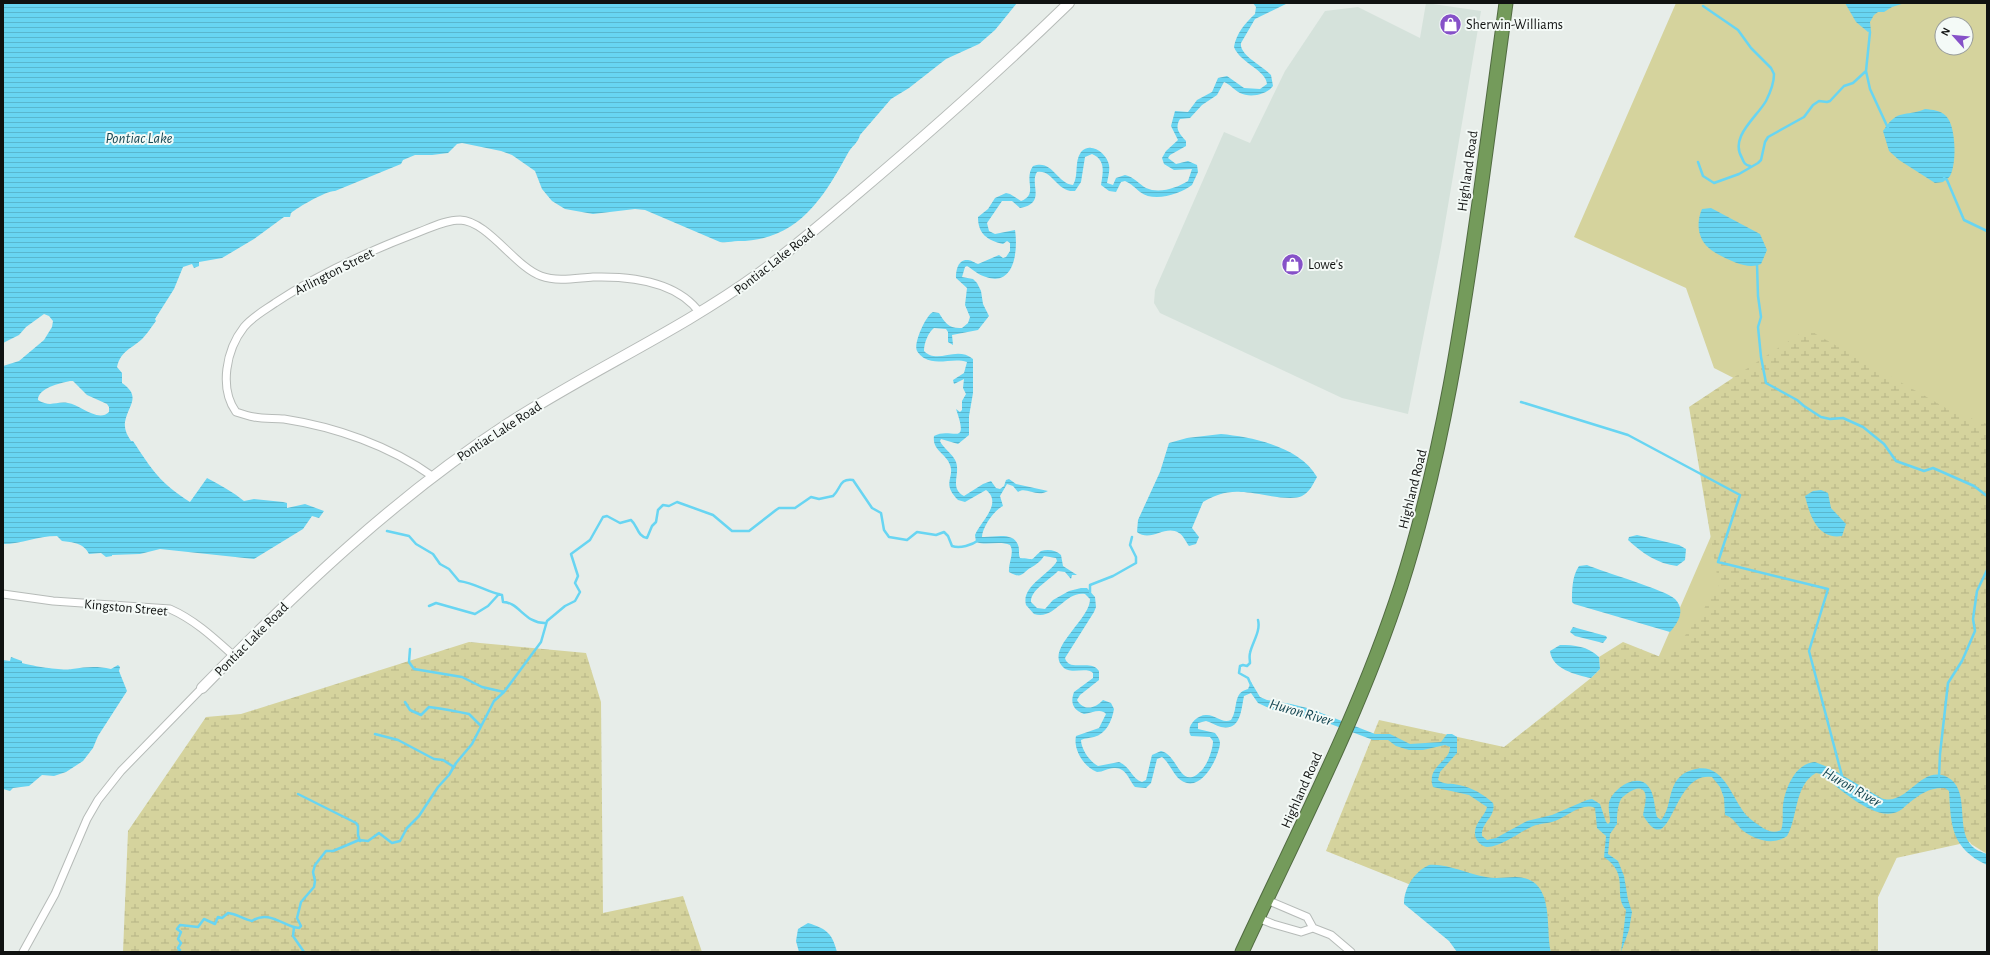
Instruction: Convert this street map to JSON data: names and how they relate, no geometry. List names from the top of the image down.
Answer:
{
  "streets": {
    "highway": ["Highland Road"],
    "street": ["Pontiac Lake Road", "Arlington Street", "Kingston Street"]
  },
  "crossings": [
    ["Pontiac Lake Road", "Arlington Street"],
    ["Pontiac Lake Road", "Kingston Street"]
  ],
  "water": ["Pontiac Lake", "Huron River"],
  "places": {
    "shop": ["Sherwin-Williams", "Lowe's"]
  },
  "north": "top left"
}
